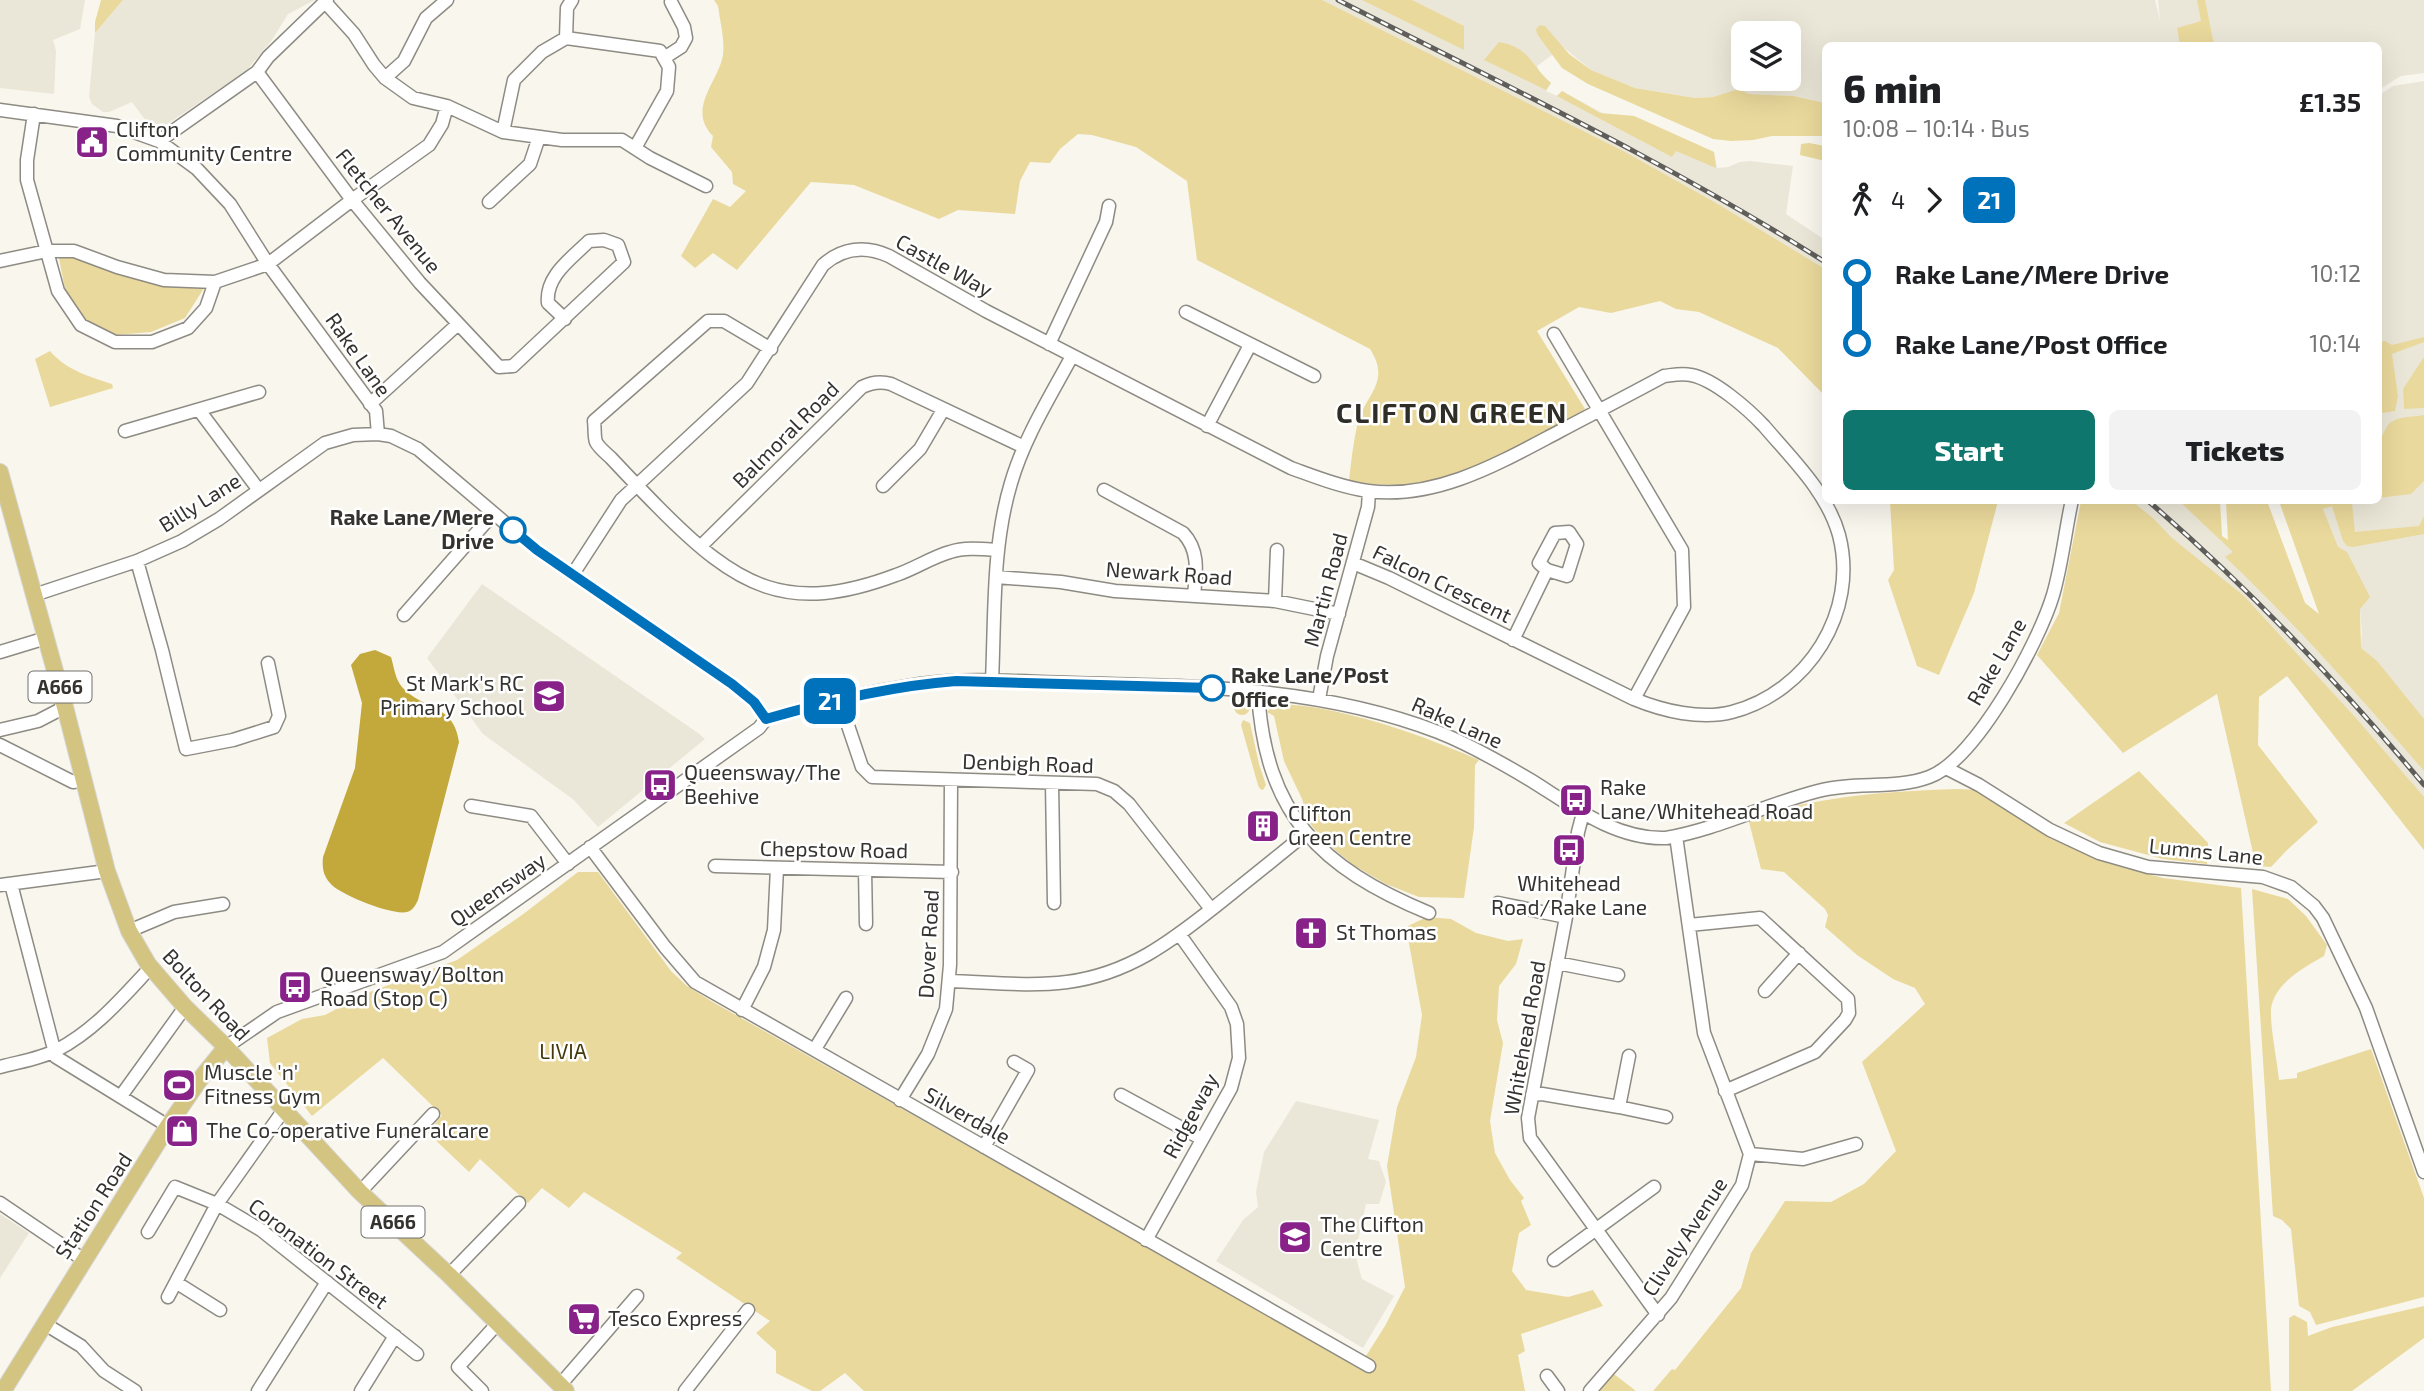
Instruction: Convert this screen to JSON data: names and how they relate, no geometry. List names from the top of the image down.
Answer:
{
  "streets": {
    "main road": ["A666", "Bolton Road", "Station Road"],
    "street": [
      "Fletcher Avenue",
      "Castle Way",
      "Rake Lane",
      "Balmoral Road",
      "Billy Lane",
      "Newark Road",
      "Falcon Crescent",
      "Martin Road",
      "Denbigh Road",
      "Chepstow Road",
      "Lumns Lane",
      "Queensway",
      "Dover Road",
      "Whitehead Road",
      "Silverdale",
      "Ridgeway",
      "Clively Avenue",
      "Coronation Street"
    ]
  },
  "crossings": [
    ["Castle Way", "Falcon Crescent"],
    ["Castle Way", "Martin Road"],
    ["Rake Lane", "Billy Lane"],
    ["Rake Lane", "Martin Road"],
    ["Rake Lane", "Denbigh Road"],
    ["Rake Lane", "Lumns Lane"],
    ["Rake Lane", "Queensway"],
    ["Rake Lane", "Whitehead Road"],
    ["Billy Lane", "Bolton Road"],
    ["Newark Road", "Martin Road"],
    ["Falcon Crescent", "Martin Road"],
    ["Denbigh Road", "Dover Road"],
    ["Chepstow Road", "Dover Road"],
    ["Queensway", "Bolton Road"],
    ["Queensway", "Silverdale"],
    ["Queensway", "Station Road"],
    ["Dover Road", "Silverdale"],
    ["Bolton Road", "Station Road"],
    ["Whitehead Road", "Clively Avenue"],
    ["Silverdale", "Ridgeway"]
  ],
  "districts": ["CLIFTON GREEN"],
  "parks": ["LIVIA"],
  "places": {
    "public building": ["Clifton Community Centre"],
    "other": ["Rake Lane/Mere Drive", "Rake Lane/Post Office"],
    "school or university": ["St Mark's RC Primary School", "The Clifton Centre"],
    "bus stop": [
      "Queensway/The Beehive",
      "Rake Lane/Whitehead Road",
      "Whitehead Road/Rake Lane",
      "Queensway/Bolton Road (Stop C)"
    ],
    "building": ["Clifton Green Centre"],
    "church": ["St Thomas"],
    "sports": ["Muscle 'n' Fitness Gym"],
    "shop": ["The Co-operative Funeralcare"],
    "supermarket": ["Tesco Express"]
  },
  "lines": ["bus line 21"],
  "page": {
    "on_map": "21",
    "heading": ["6 min", "10:08 – 10:14 · Bus", "£1.35"],
    "legs": ["4", "21"],
    "list": [
      {
        "name": "Rake Lane/Mere Drive",
        "value": "10:12"
      },
      {
        "name": "Rake Lane/Post Office",
        "value": "10:14"
      }
    ],
    "buttons": ["Start", "Tickets"]
  }
}
